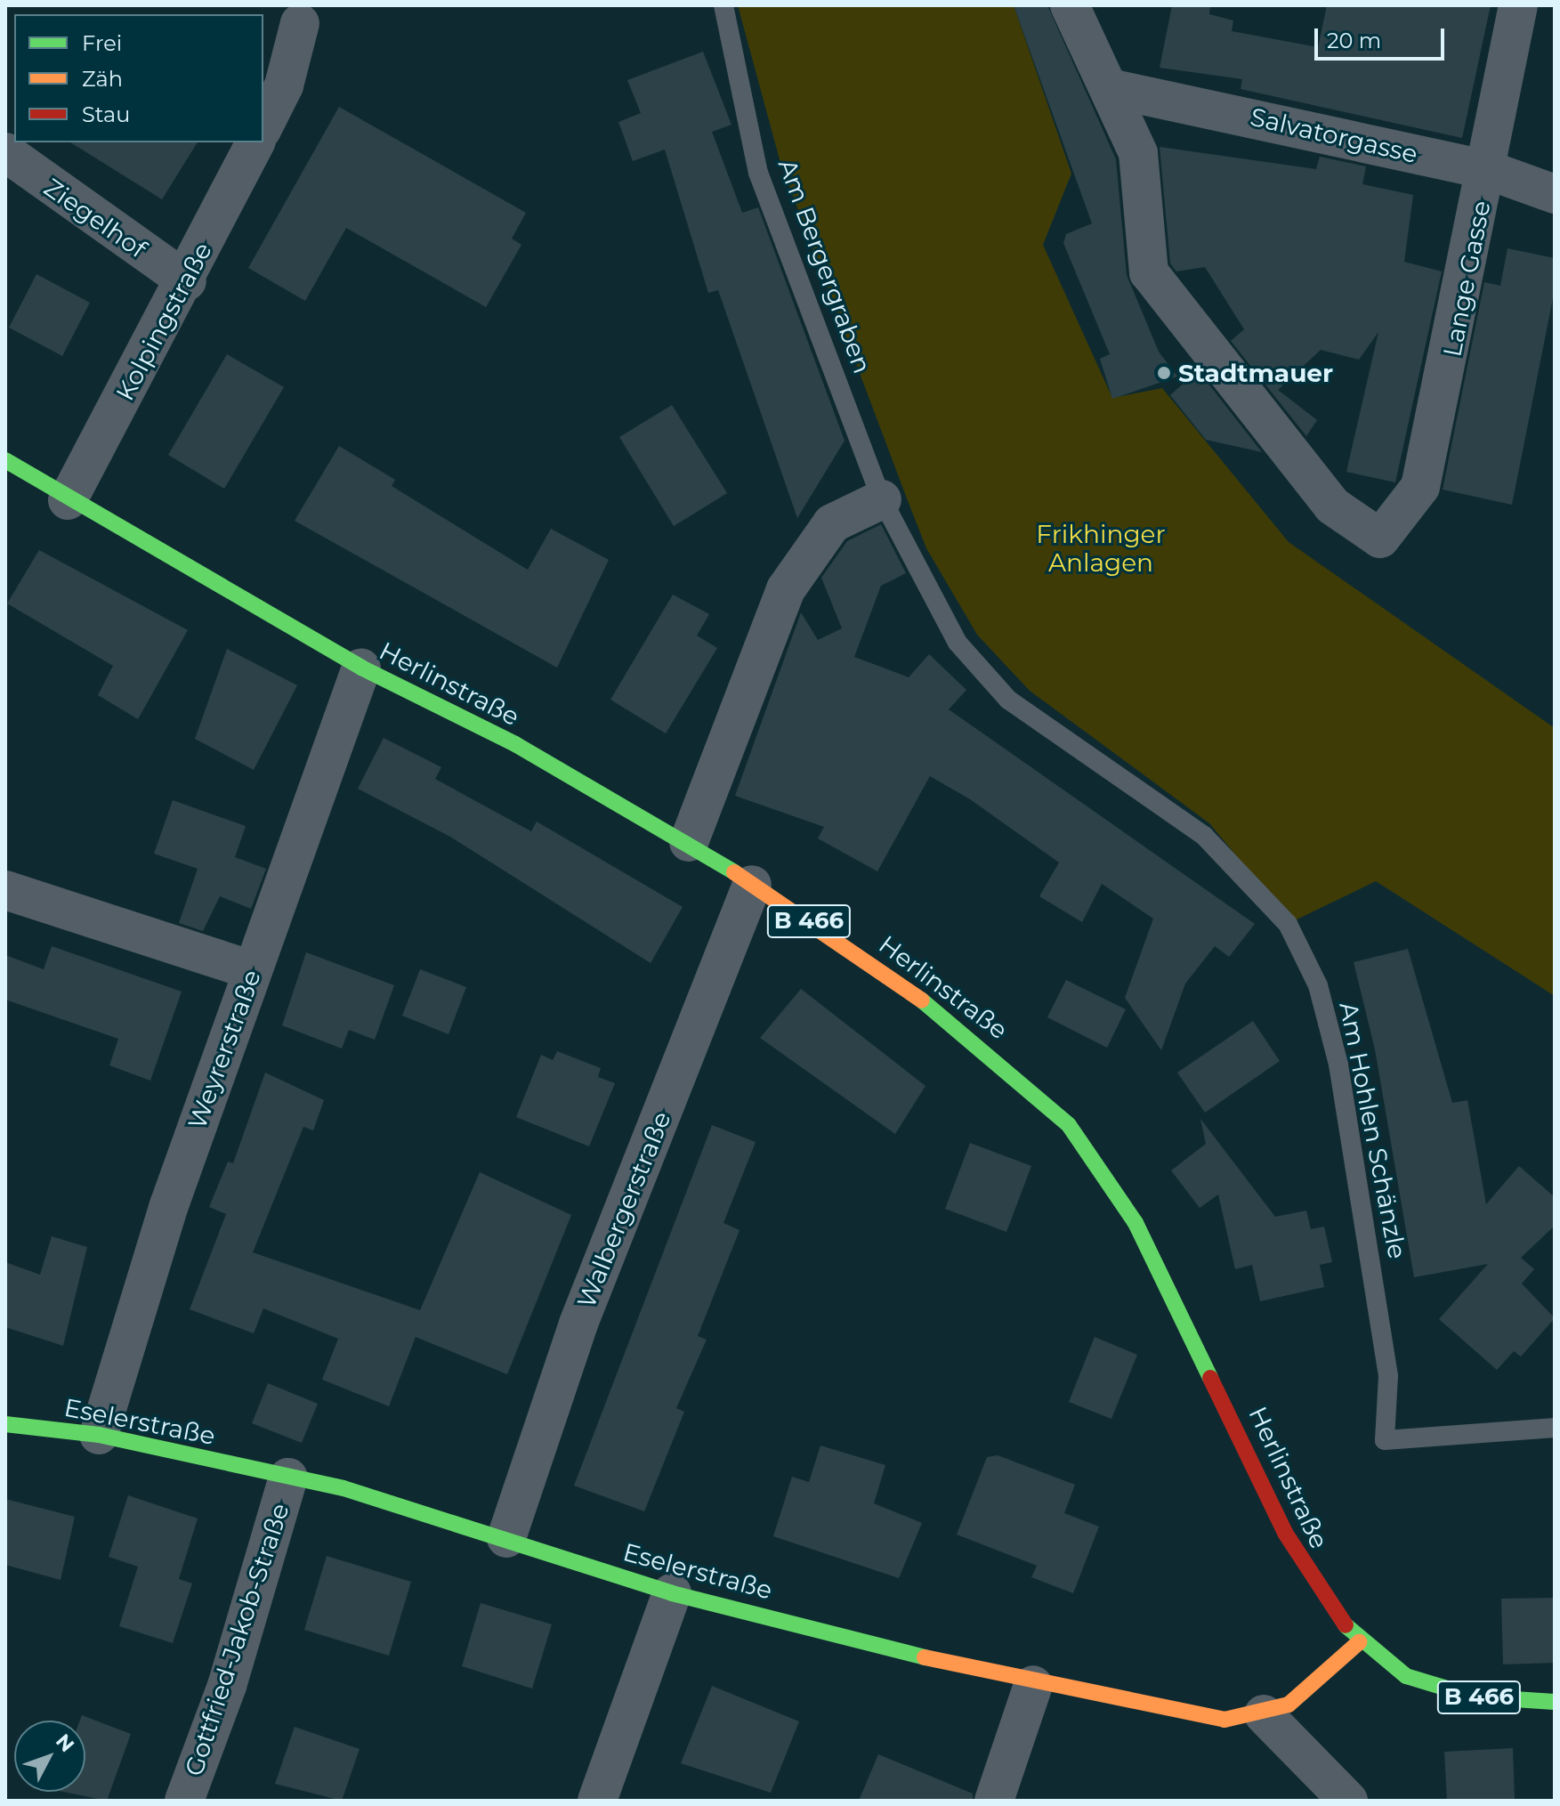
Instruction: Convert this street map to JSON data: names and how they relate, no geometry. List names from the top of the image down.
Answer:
{
  "streets": {
    "main road": ["Herlinstraße", "B 466", "Eselerstraße"],
    "street": [
      "Salvatorgasse",
      "Ziegelhof",
      "Lange Gasse",
      "Kolpingstraße",
      "Weyrerstraße",
      "Walbergerstraße",
      "Gottfried-Jakob-Straße"
    ],
    "lane": ["Am Bergergraben", "Am Hohlen Schänzle"]
  },
  "crossings": [
    ["Salvatorgasse", "Lange Gasse"],
    ["Ziegelhof", "Kolpingstraße"],
    ["Am Bergergraben", "Am Hohlen Schänzle"],
    ["Kolpingstraße", "Herlinstraße"],
    ["Herlinstraße", "Weyrerstraße"],
    ["Herlinstraße", "Walbergerstraße"],
    ["Herlinstraße", "Eselerstraße"],
    ["Weyrerstraße", "Eselerstraße"],
    ["Walbergerstraße", "Eselerstraße"],
    ["Eselerstraße", "Gottfried-Jakob-Straße"]
  ],
  "parks": ["Frikhinger Anlagen"],
  "places": ["Stadtmauer"],
  "legend": ["Frei", "Zäh", "Stau"],
  "scale_bar": "20 m",
  "north": "top right"
}
